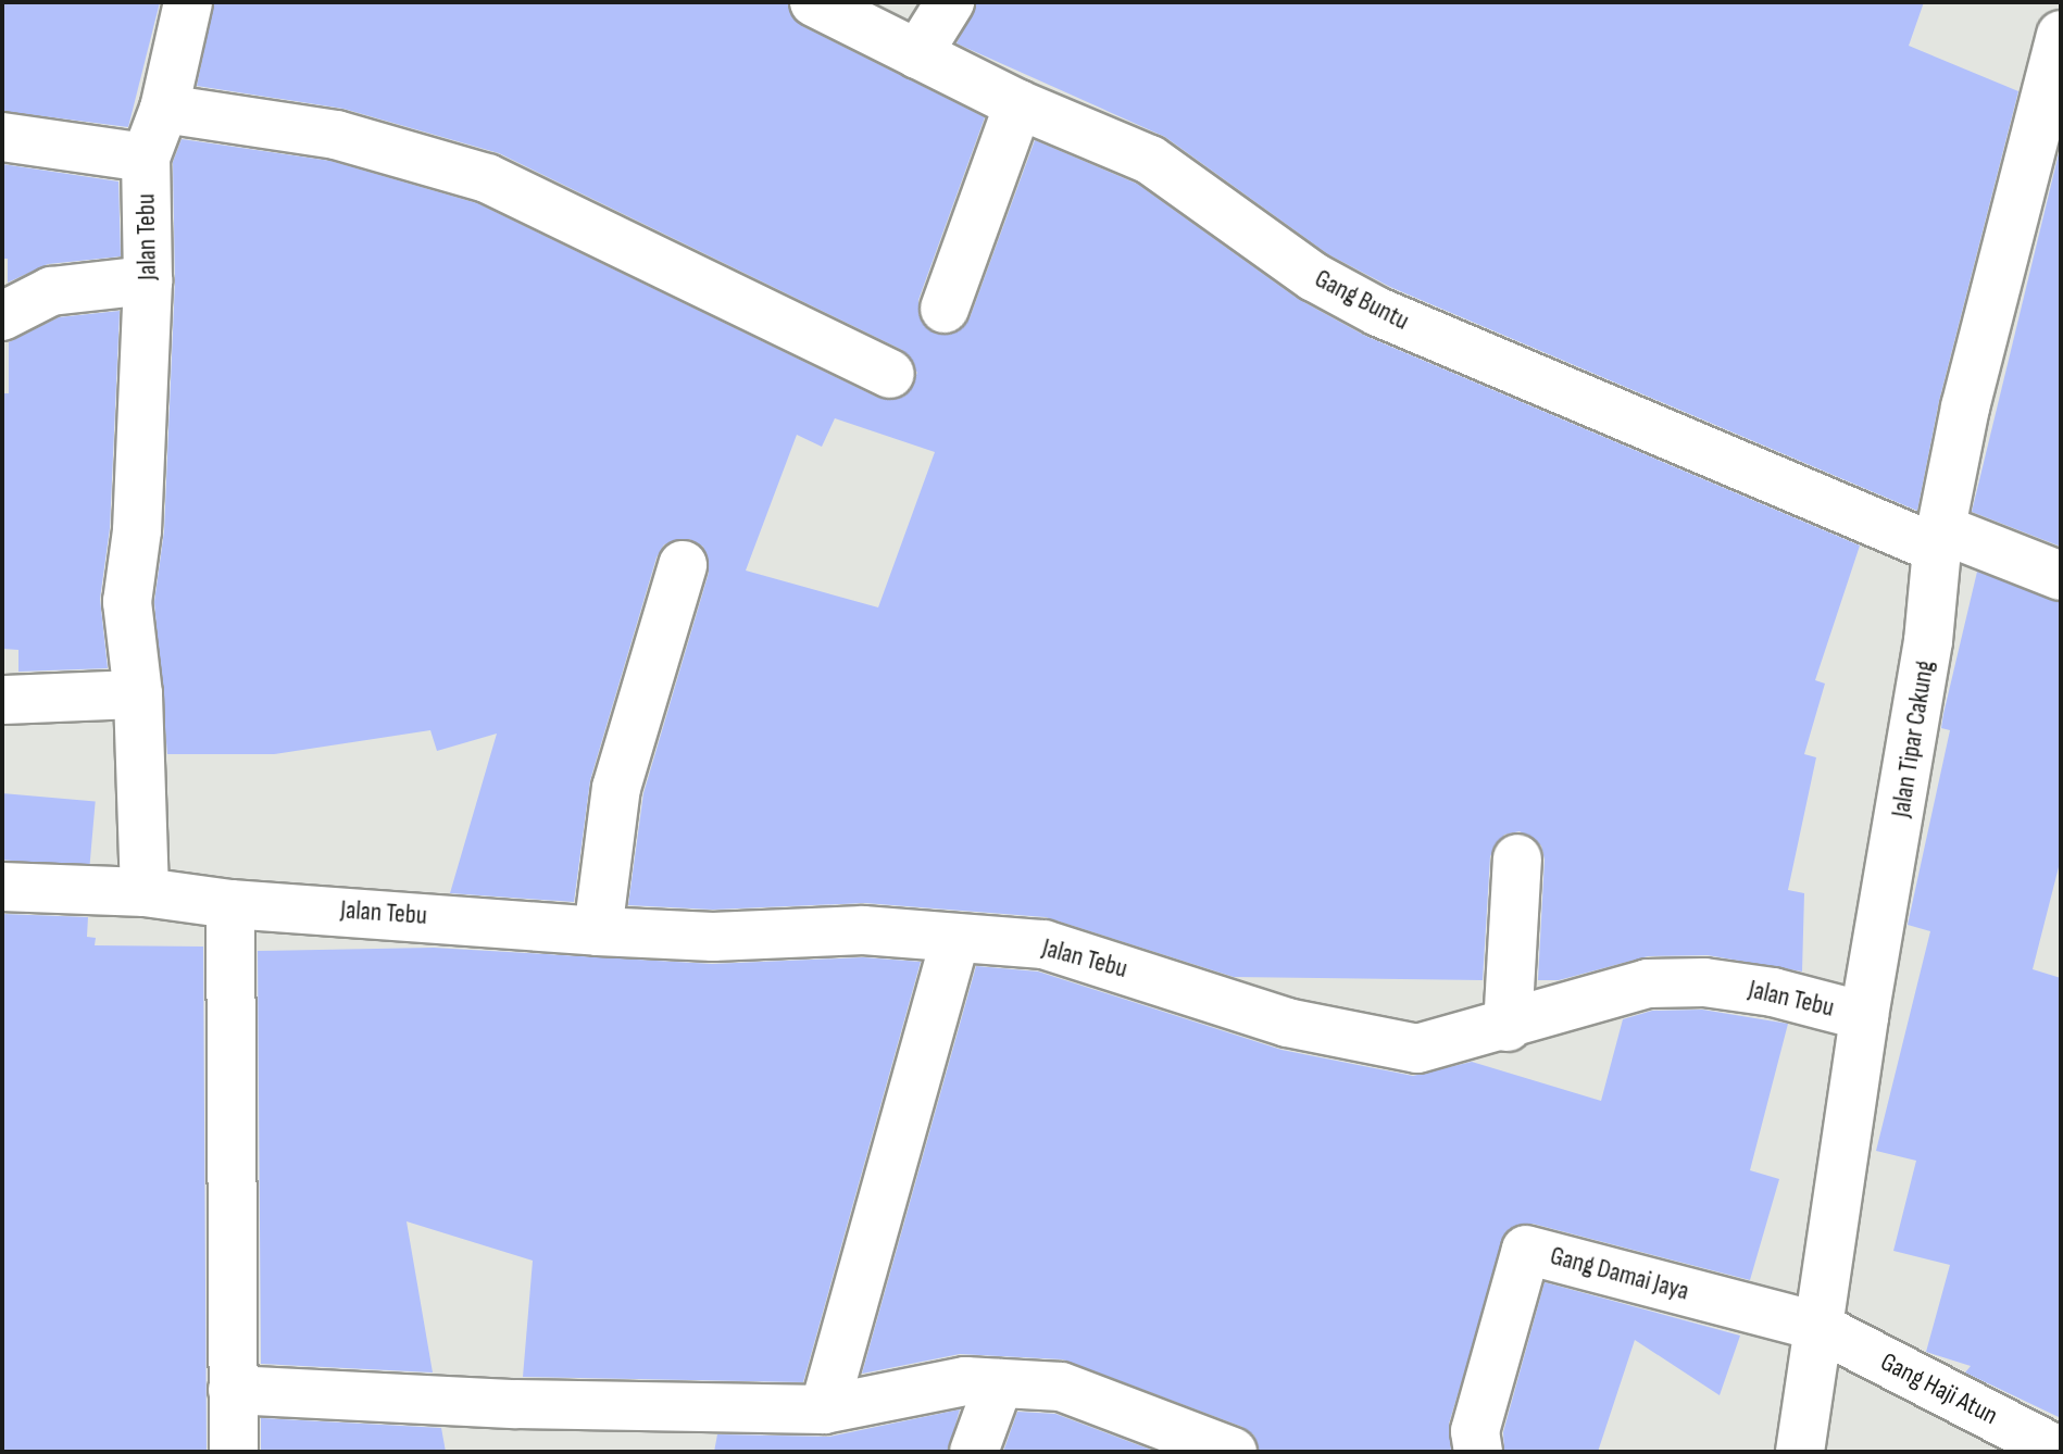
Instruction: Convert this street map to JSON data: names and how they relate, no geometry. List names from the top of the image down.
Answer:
{
  "streets": {
    "street": [
      "Jalan Tebu",
      "Gang Buntu",
      "Jalan Tipar Cakung",
      "Gang Damai Jaya",
      "Gang Haji Atun"
    ]
  },
  "crossings": [
    ["Jalan Tebu", "Jalan Tipar Cakung"],
    ["Gang Buntu", "Jalan Tipar Cakung"],
    ["Jalan Tipar Cakung", "Gang Damai Jaya"],
    ["Jalan Tipar Cakung", "Gang Haji Atun"],
    ["Gang Damai Jaya", "Gang Haji Atun"]
  ]
}
